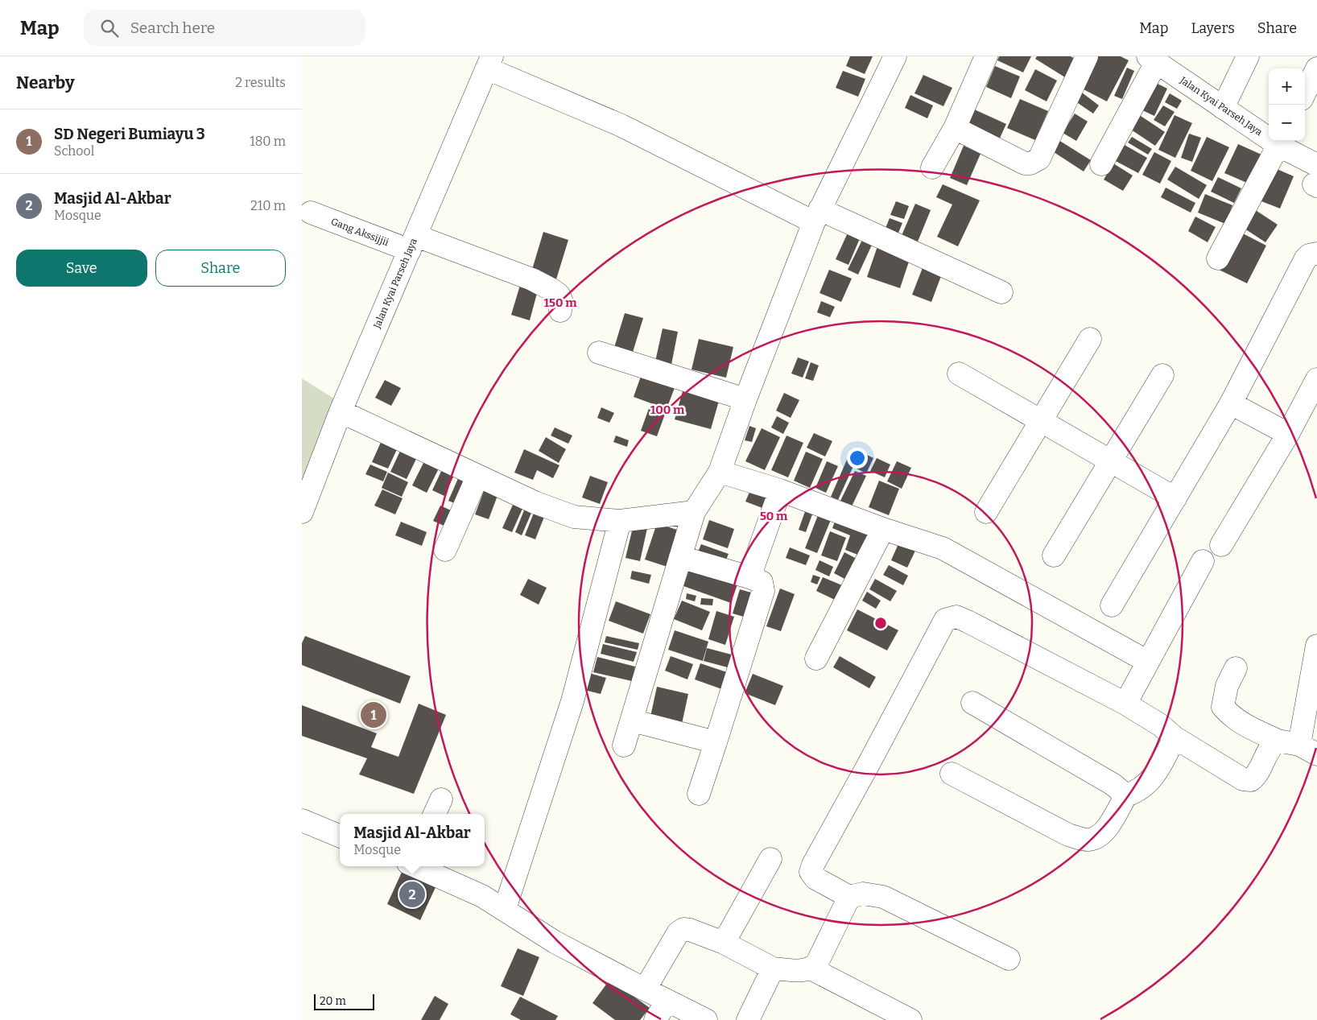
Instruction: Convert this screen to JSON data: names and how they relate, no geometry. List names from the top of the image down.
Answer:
{
  "streets": {
    "street": ["Jalan Kyai Parseh Jaya", "Gang Akssijjii"]
  },
  "crossings": [
    ["Jalan Kyai Parseh Jaya", "Gang Akssijjii"]
  ],
  "scale_bar": "20 m",
  "page": {
    "header": "Map",
    "search": "Search here",
    "nav": ["Map", "Layers", "Share"],
    "heading": ["Nearby", "2 results"],
    "map_buttons": ["+", "−"],
    "list": [
      {
        "mark": "1",
        "name": "SD Negeri Bumiayu 3",
        "note": "School",
        "value": "180 m"
      },
      {
        "mark": "2",
        "name": "Masjid Al-Akbar",
        "note": "Mosque",
        "value": "210 m"
      }
    ],
    "buttons": ["Save", "Share"],
    "pins": ["1", "2"],
    "popup": ["Masjid Al-Akbar", "Mosque"],
    "scale": "20 m"
  },
  "rings": ["150 m", "100 m", "50 m"]
}
